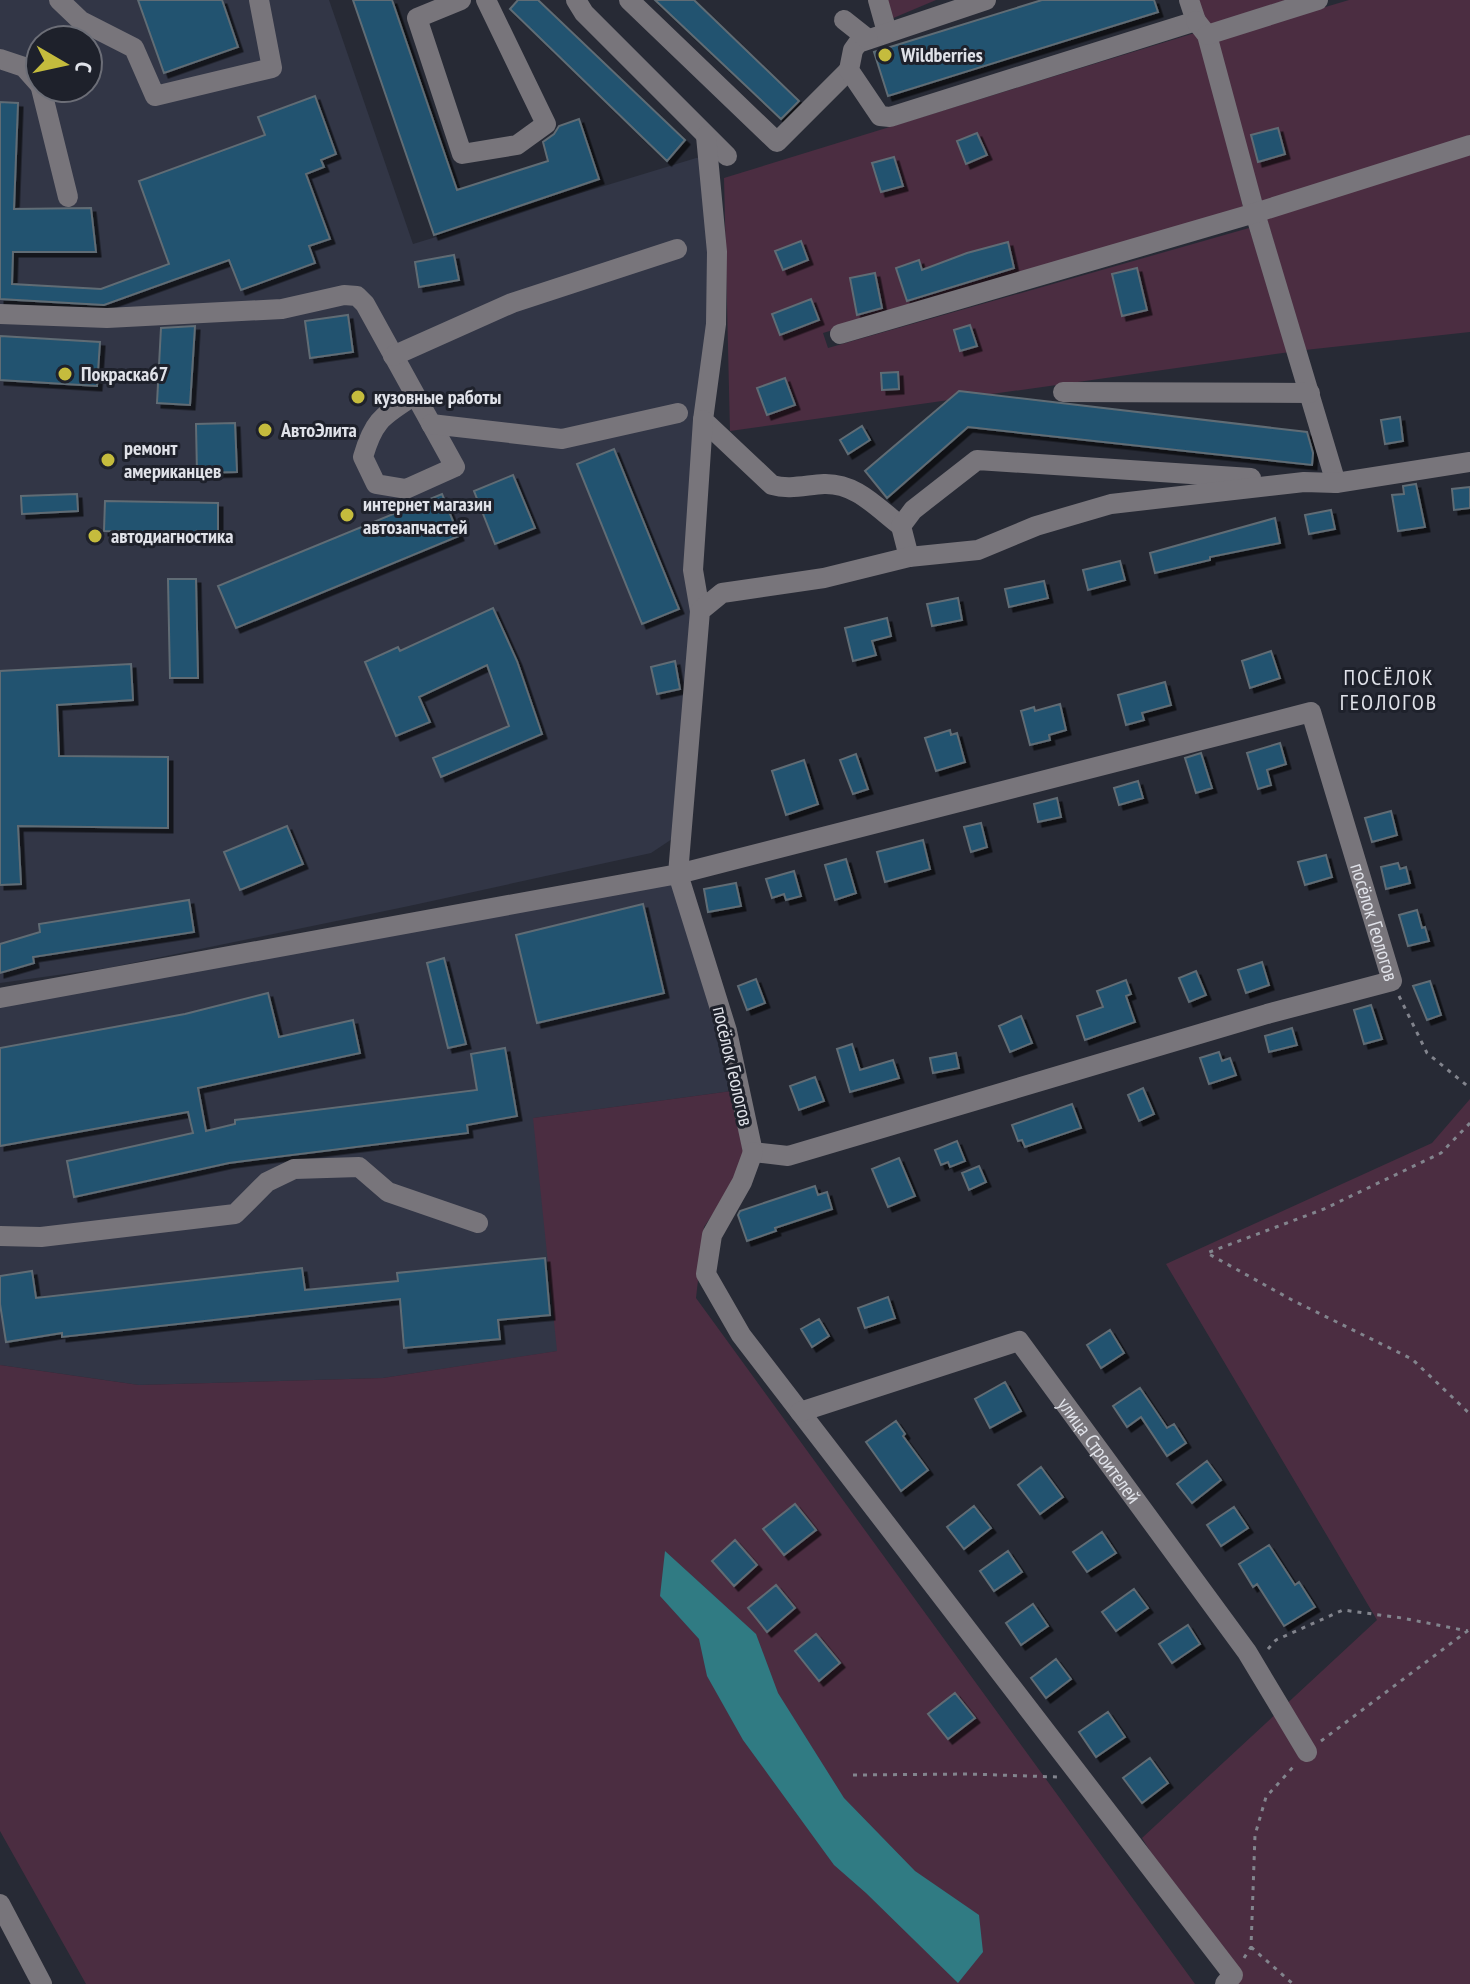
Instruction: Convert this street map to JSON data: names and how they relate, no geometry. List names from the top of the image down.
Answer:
{
  "streets": {
    "street": ["посёлок Геологов", "улица Строителей"]
  },
  "districts": ["ПОСЁЛОК ГЕОЛОГОВ"],
  "places": [
    "Wildberries",
    "Покраска67",
    "кузовные работы",
    "АвтоЭлита",
    "ремонт американцев",
    "интернет магазин автозапчастей",
    "автодиагностика"
  ],
  "north": "right"
}
